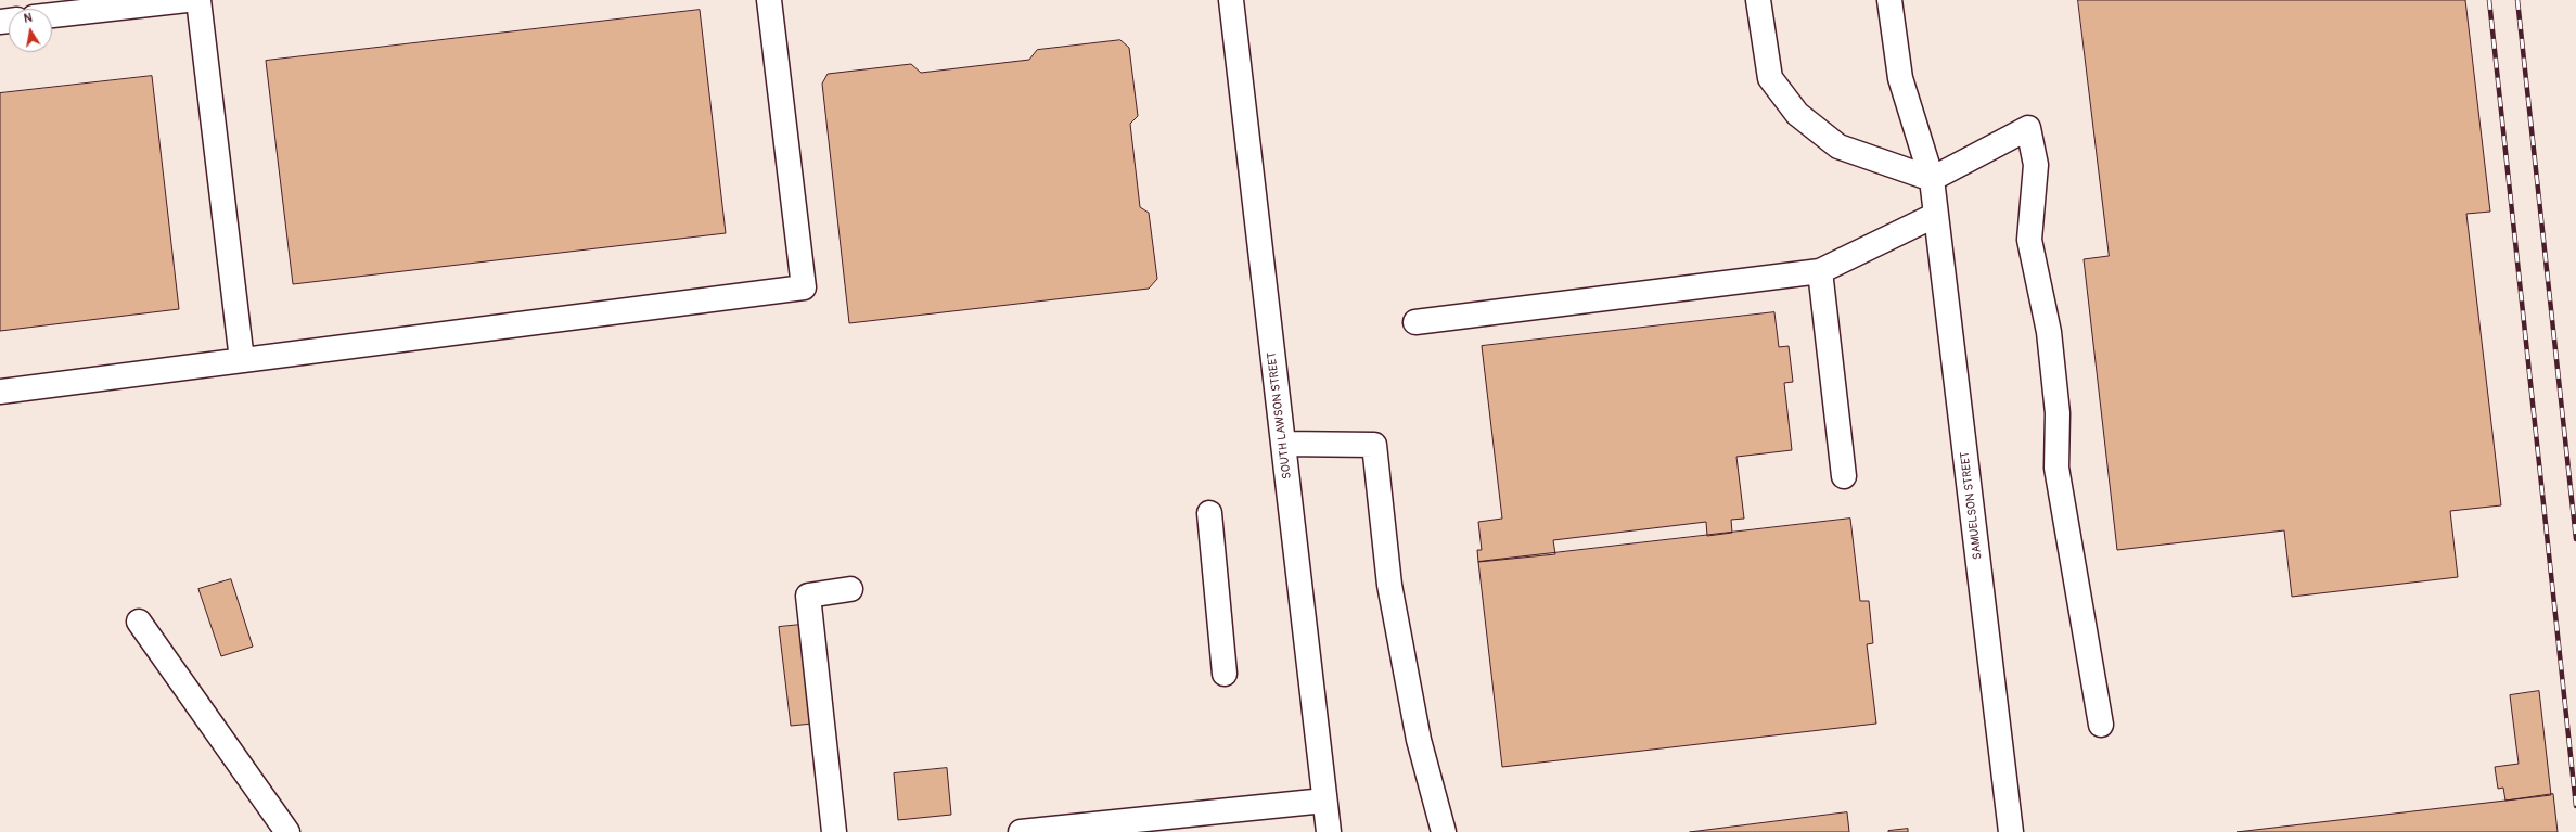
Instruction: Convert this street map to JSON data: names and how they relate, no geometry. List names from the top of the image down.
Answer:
{
  "streets": {
    "street": ["SOUTH LAWSON STREET", "SAMUELSON STREET"]
  },
  "north": "top"
}
